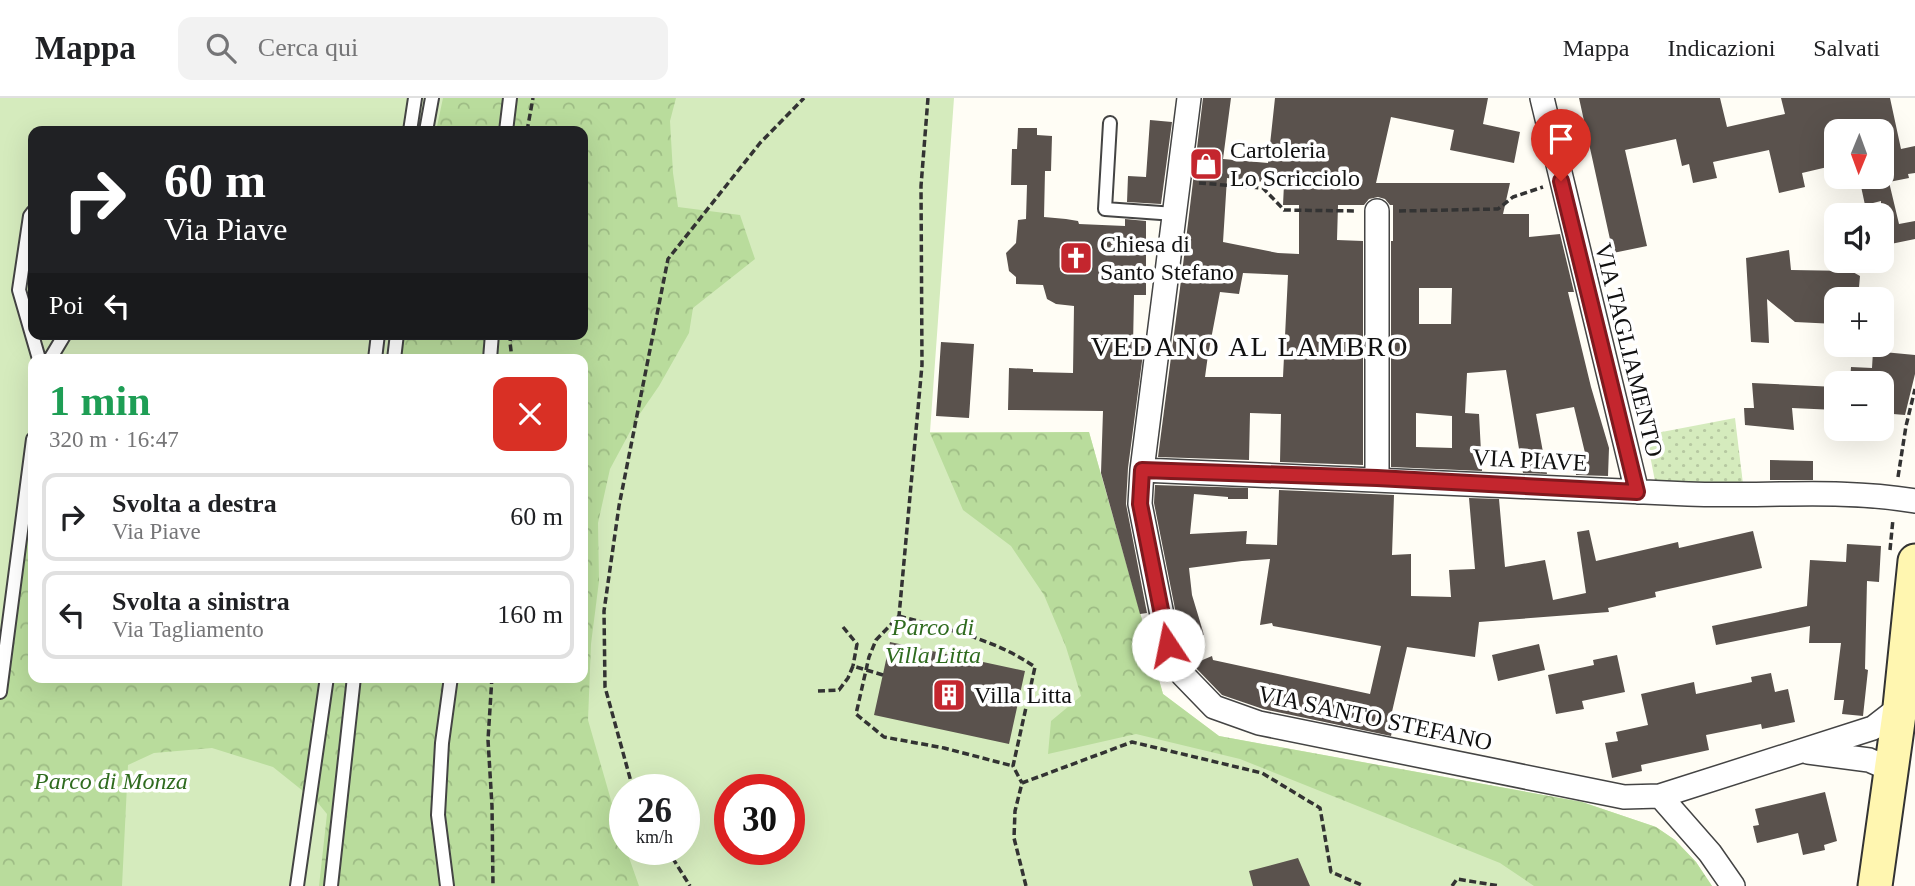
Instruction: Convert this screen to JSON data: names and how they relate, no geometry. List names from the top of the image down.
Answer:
{
  "streets": {
    "street": ["VIA TAGLIAMENTO", "VIA PIAVE", "VIA SANTO STEFANO"]
  },
  "crossings": [
    ["VIA TAGLIAMENTO", "VIA PIAVE"],
    ["VIA PIAVE", "VIA SANTO STEFANO"]
  ],
  "districts": ["VEDANO AL LAMBRO"],
  "parks": ["Parco di Villa Litta", "Parco di Monza"],
  "places": {
    "shop": ["Cartoleria Lo Scricciolo"],
    "church": ["Chiesa di Santo Stefano"],
    "building": ["Villa Litta"]
  },
  "north": "bottom",
  "page": {
    "header": "Mappa",
    "search": "Cerca qui",
    "nav": ["Mappa", "Indicazioni", "Salvati"],
    "map_buttons": ["+", "−"],
    "turn": ["60 m", "Via Piave"],
    "then": "Poi",
    "heading": ["1 min", "320 m · 16:47"],
    "list": [
      {
        "name": "Svolta a destra",
        "note": "Via Piave",
        "value": "60 m"
      },
      {
        "name": "Svolta a sinistra",
        "note": "Via Tagliamento",
        "value": "160 m"
      }
    ],
    "speed": "26 km/h",
    "limit": "30"
  }
}
